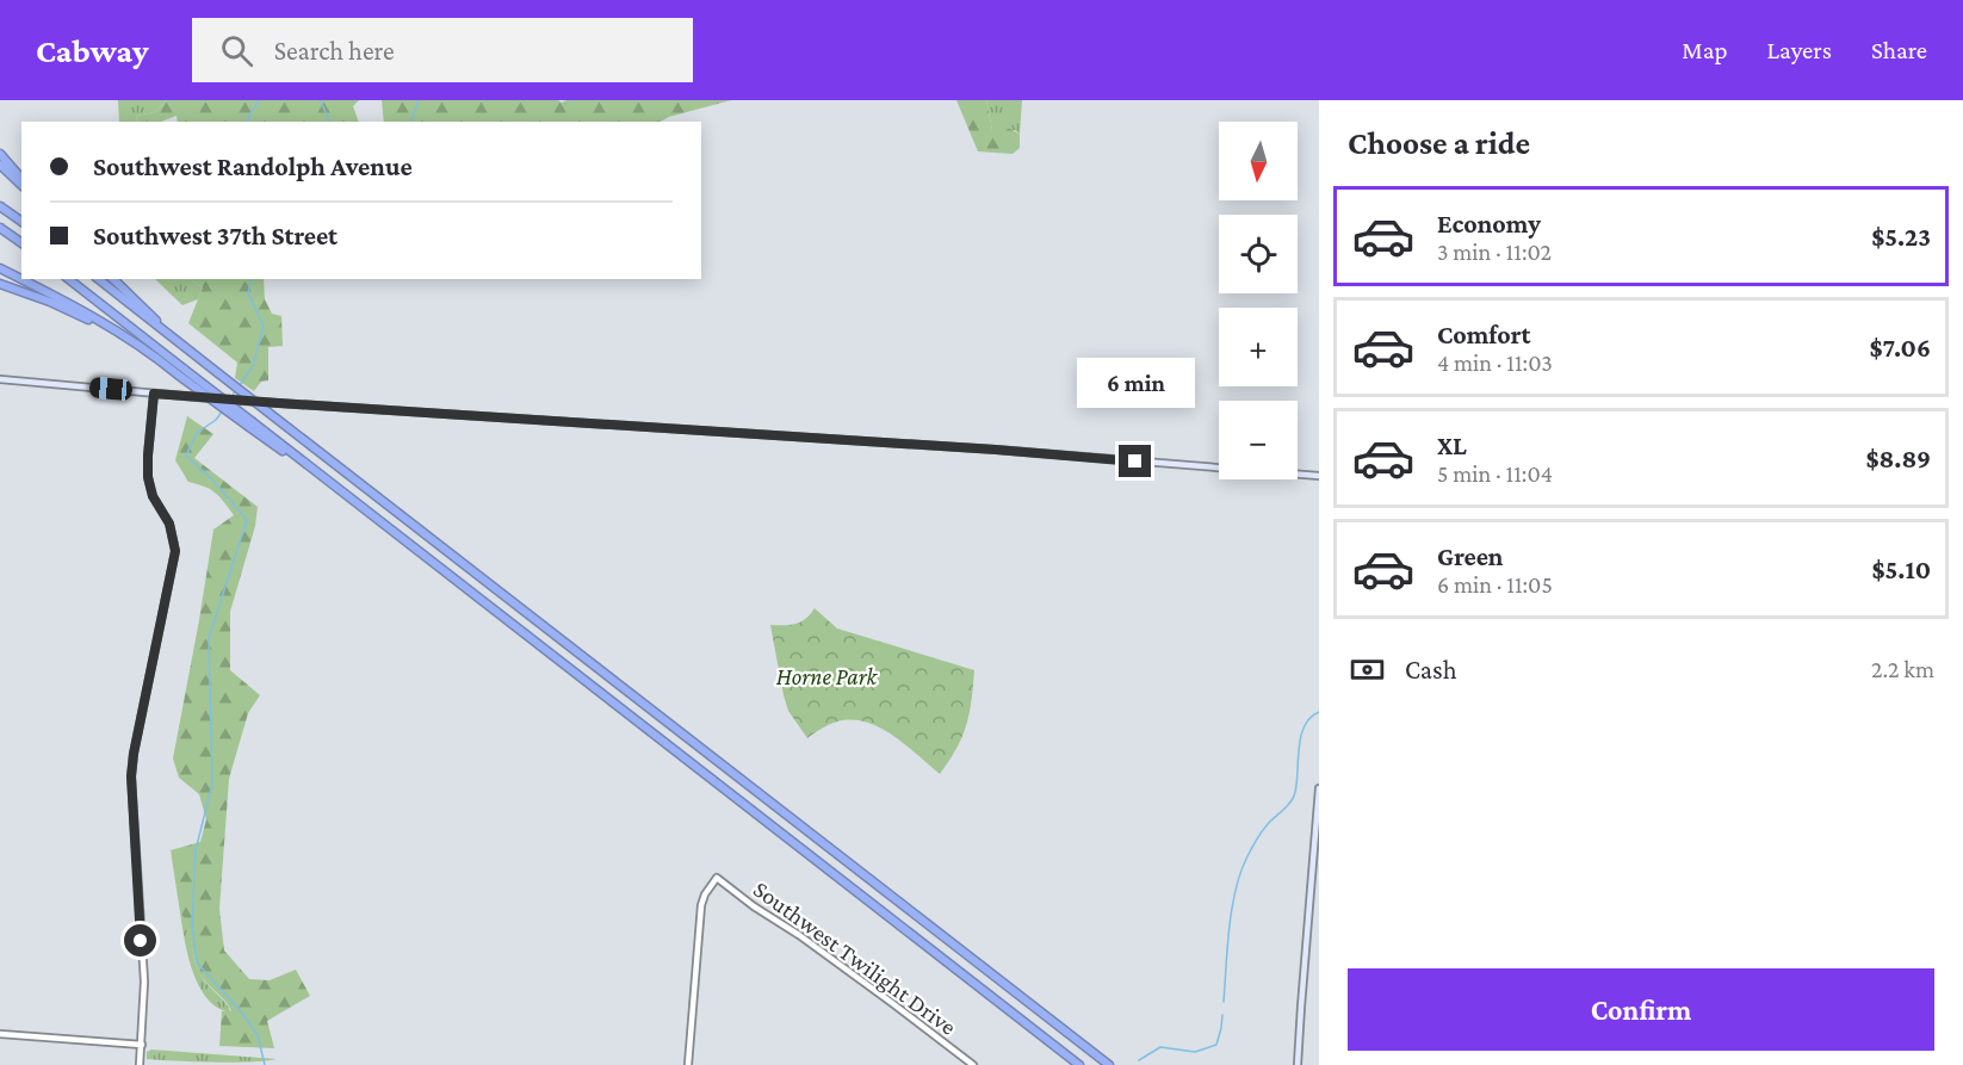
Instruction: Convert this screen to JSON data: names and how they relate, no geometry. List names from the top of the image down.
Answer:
{
  "streets": {
    "street": ["Southwest Twilight Drive"]
  },
  "parks": ["Horne Park"],
  "north": "bottom",
  "page": {
    "header": "Cabway",
    "search": "Search here",
    "nav": ["Map", "Layers", "Share"],
    "heading": "Choose a ride",
    "map_buttons": ["+", "−"],
    "banner": ["Southwest Randolph Avenue", "Southwest 37th Street"],
    "list": [
      {
        "name": "Economy",
        "note": "3 min · 11:02",
        "value": "$5.23"
      },
      {
        "name": "Comfort",
        "note": "4 min · 11:03",
        "value": "$7.06"
      },
      {
        "name": "XL",
        "note": "5 min · 11:04",
        "value": "$8.89"
      },
      {
        "name": "Green",
        "note": "6 min · 11:05",
        "value": "$5.10"
      }
    ],
    "bubble": "6 min",
    "pay": ["Cash", "2.2 km"],
    "buttons": "Confirm"
  }
}
